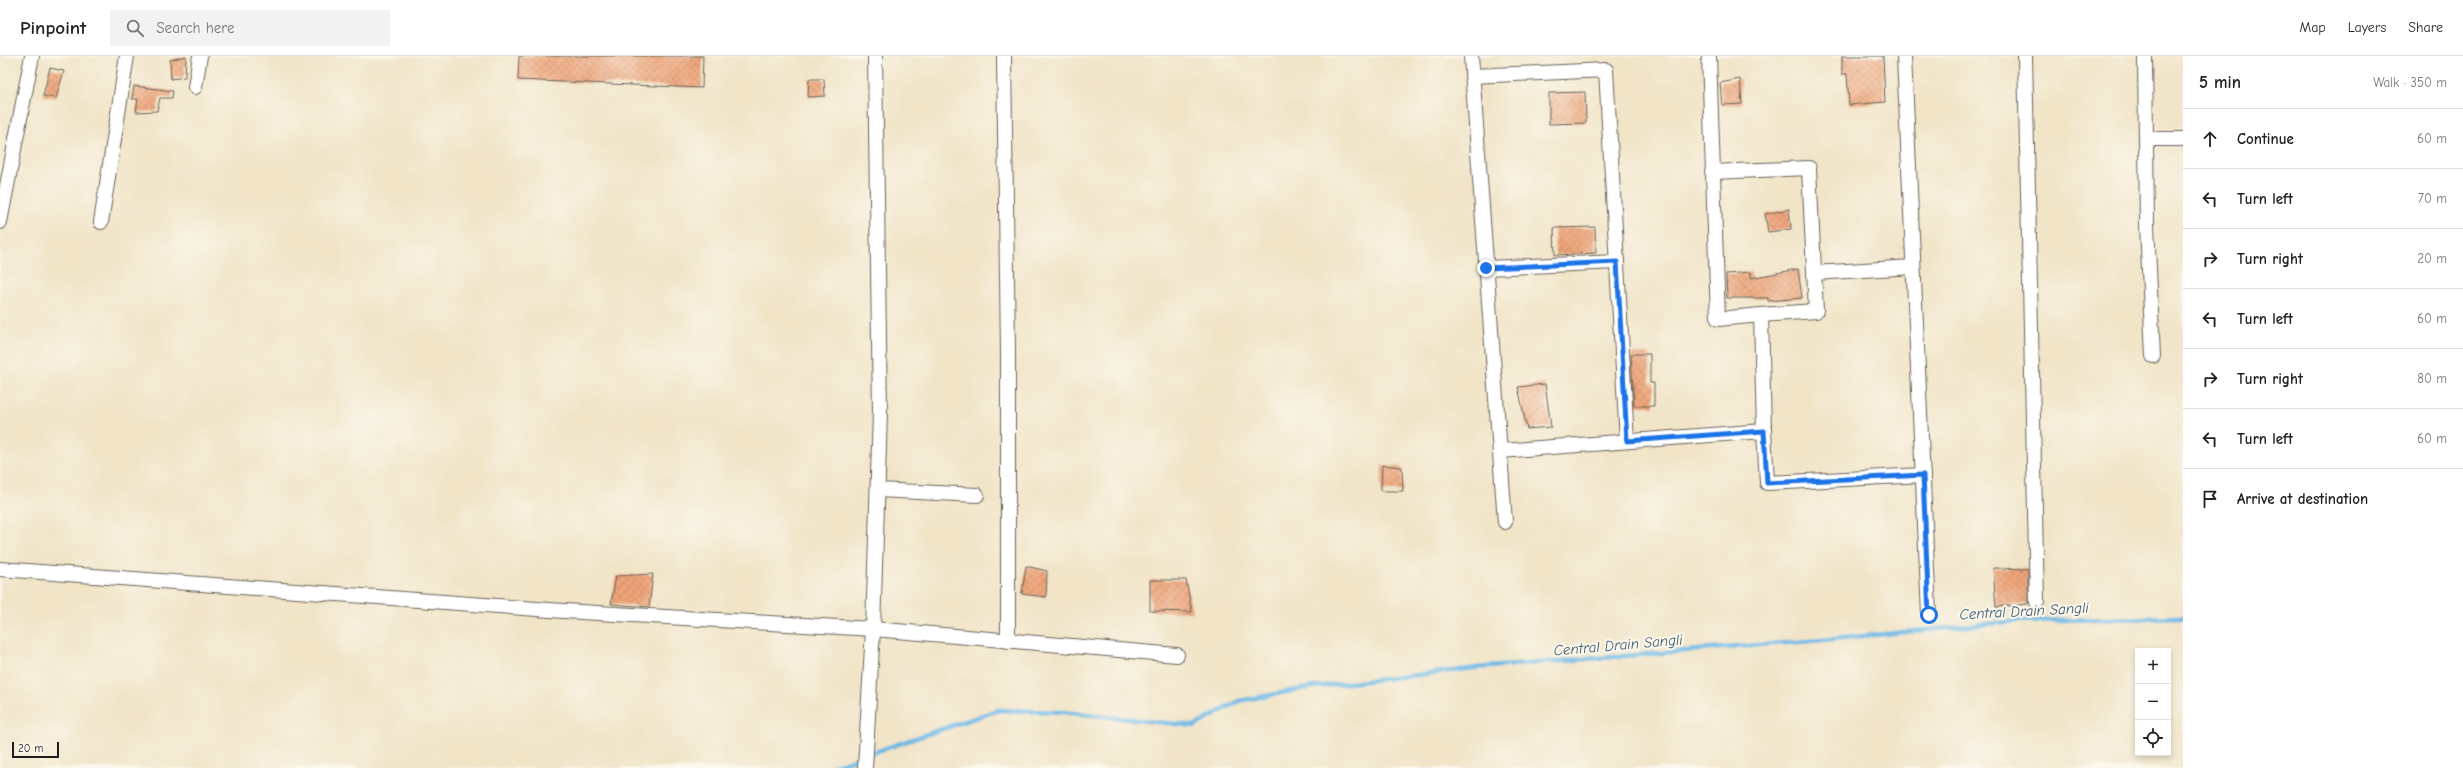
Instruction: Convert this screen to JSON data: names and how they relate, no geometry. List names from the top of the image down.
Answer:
{
  "water": ["Central Drain Sangli"],
  "scale_bar": "20 m",
  "page": {
    "header": "Pinpoint",
    "search": "Search here",
    "nav": ["Map", "Layers", "Share"],
    "heading": ["5 min", "Walk · 350 m"],
    "list": [
      ["Continue", "60 m"],
      ["Turn left", "70 m"],
      ["Turn right", "20 m"],
      ["Turn left", "60 m"],
      ["Turn right", "80 m"],
      ["Turn left", "60 m"],
      "Arrive at destination"
    ],
    "map_buttons": ["+", "−"],
    "scale": "20 m"
  }
}
